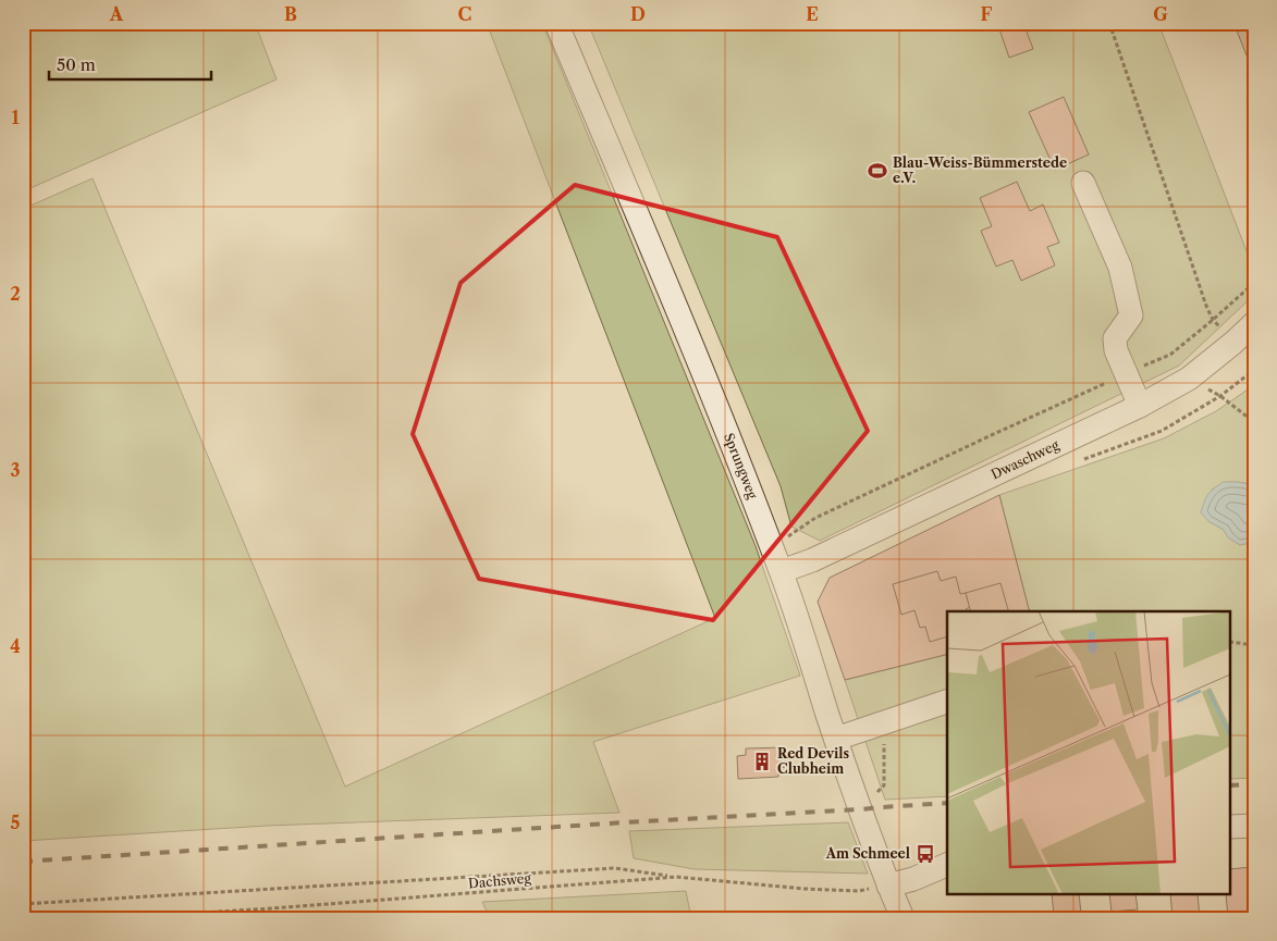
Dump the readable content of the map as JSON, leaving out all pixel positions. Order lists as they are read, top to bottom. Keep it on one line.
{"streets":{"street":["Dwaschweg","Sprungweg"],"path":["Dachsweg"]},"crossings":[["Dwaschweg","Sprungweg"],["Sprungweg","Dachsweg"]],"places":{"sports":["Blau-Weiss-Bümmerstede e.V."],"building":["Red Devils Clubheim"],"bus stop":["Am Schmeel"]},"scale_bar":"50 m","grid":{"columns":["A","B","C","D","E","F","G"],"rows":["1","2","3","4","5"]}}
